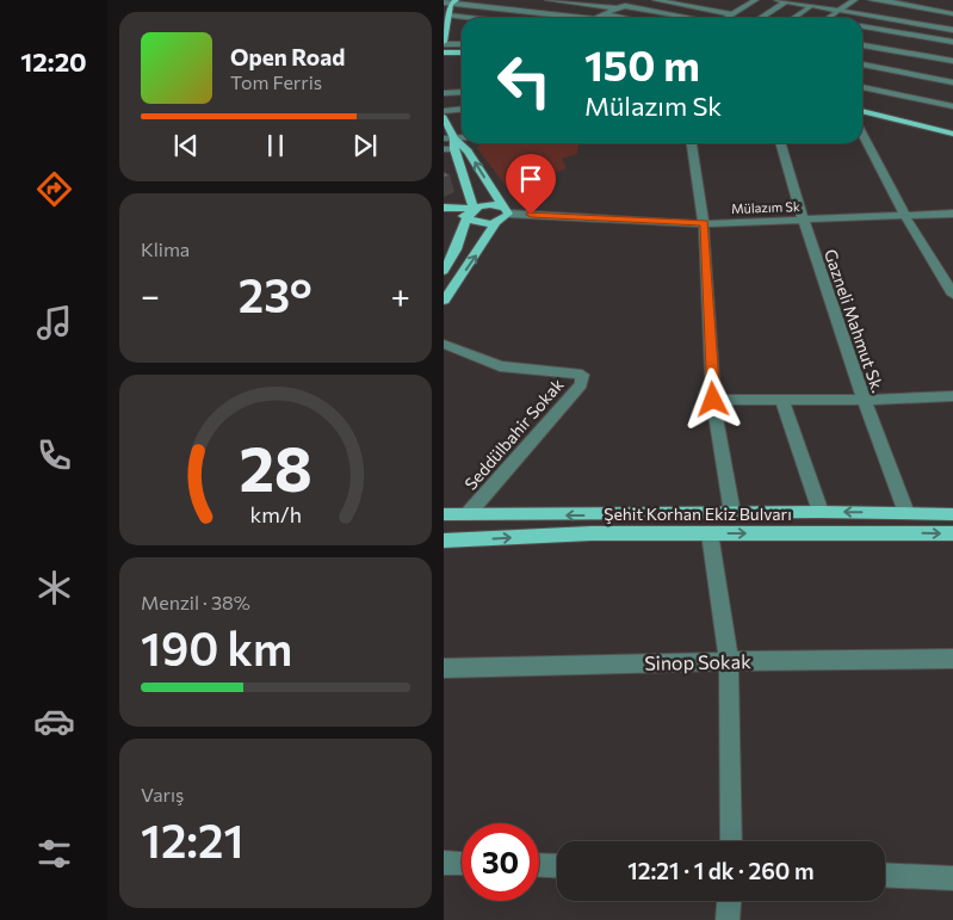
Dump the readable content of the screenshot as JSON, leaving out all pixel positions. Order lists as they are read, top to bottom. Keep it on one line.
{"streets":{"main road":["Şehit Korhan Ekiz Bulvarı"],"street":["Mülazım Sk","Gazneli Mahmut Sk.","Seddülbahir Sokak","Sinop Sokak"]},"crossings":[["Mülazım Sk","Gazneli Mahmut Sk."],["Gazneli Mahmut Sk.","Şehit Korhan Ekiz Bulvarı"],["Seddülbahir Sokak","Şehit Korhan Ekiz Bulvarı"]],"page":{"tabs":"12:20","turn":["150 m","Mülazım Sk"],"song":["Open Road","Tom Ferris"],"tile":["Klima",["Menzil · 38%","190 km"],["Varış","12:21"]],"heat":["−","23°","+"],"limit":"30","trip":"12:21 · 1 dk · 260 m","gauge":["28","km/h"]}}
